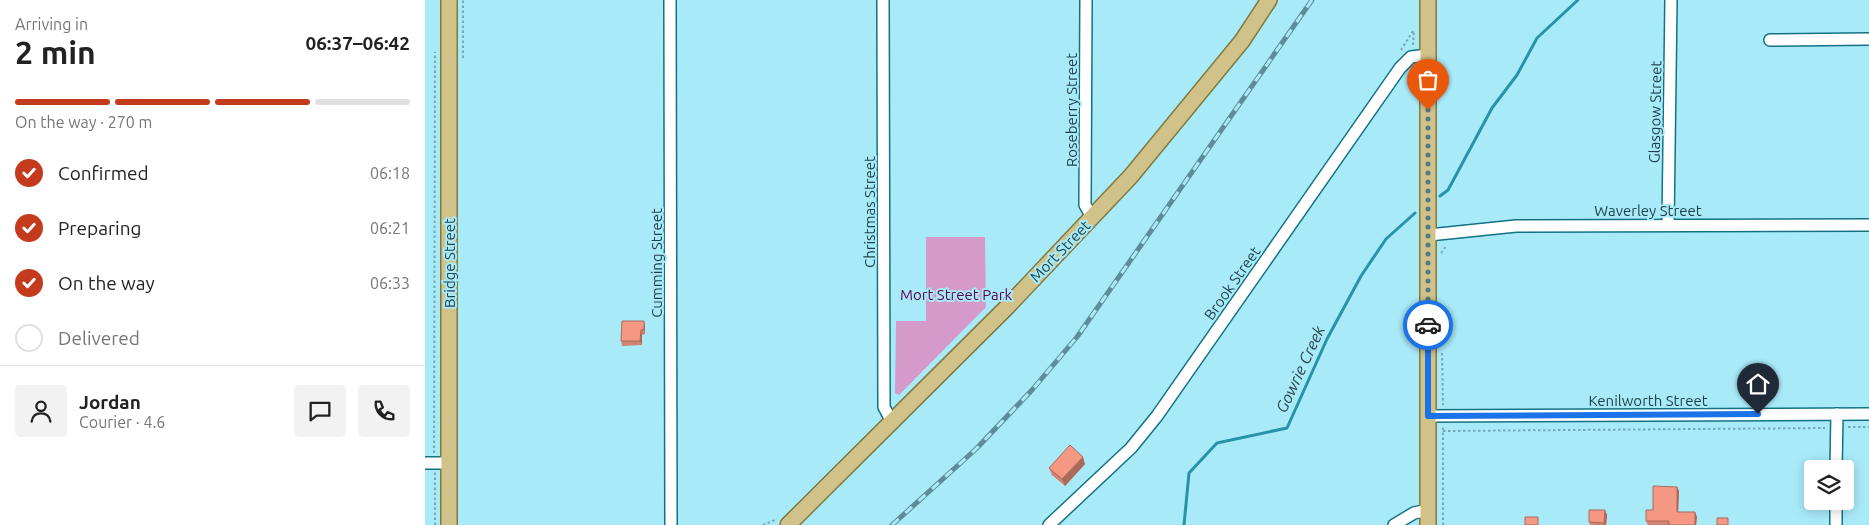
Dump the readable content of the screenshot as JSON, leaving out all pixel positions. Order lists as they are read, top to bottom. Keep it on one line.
{"streets":{"main road":["Mort Street","Bridge Street"],"street":["Roseberry Street","Glasgow Street","Waverley Street","Christmas Street","Cumming Street","Brook Street","Kenilworth Street"]},"crossings":[["Roseberry Street","Mort Street"],["Glasgow Street","Waverley Street"],["Christmas Street","Mort Street"]],"water":["Gowrie Creek"],"parks":["Mort Street Park"],"page":{"heading":["2 min","Arriving in","06:37–06:42"],"panel":["Jordan","Courier · 4.6"],"bar":"On the way · 270 m","list":[["Confirmed","06:18"],["Preparing","06:21"],["On the way","06:33"],"Delivered"]}}
